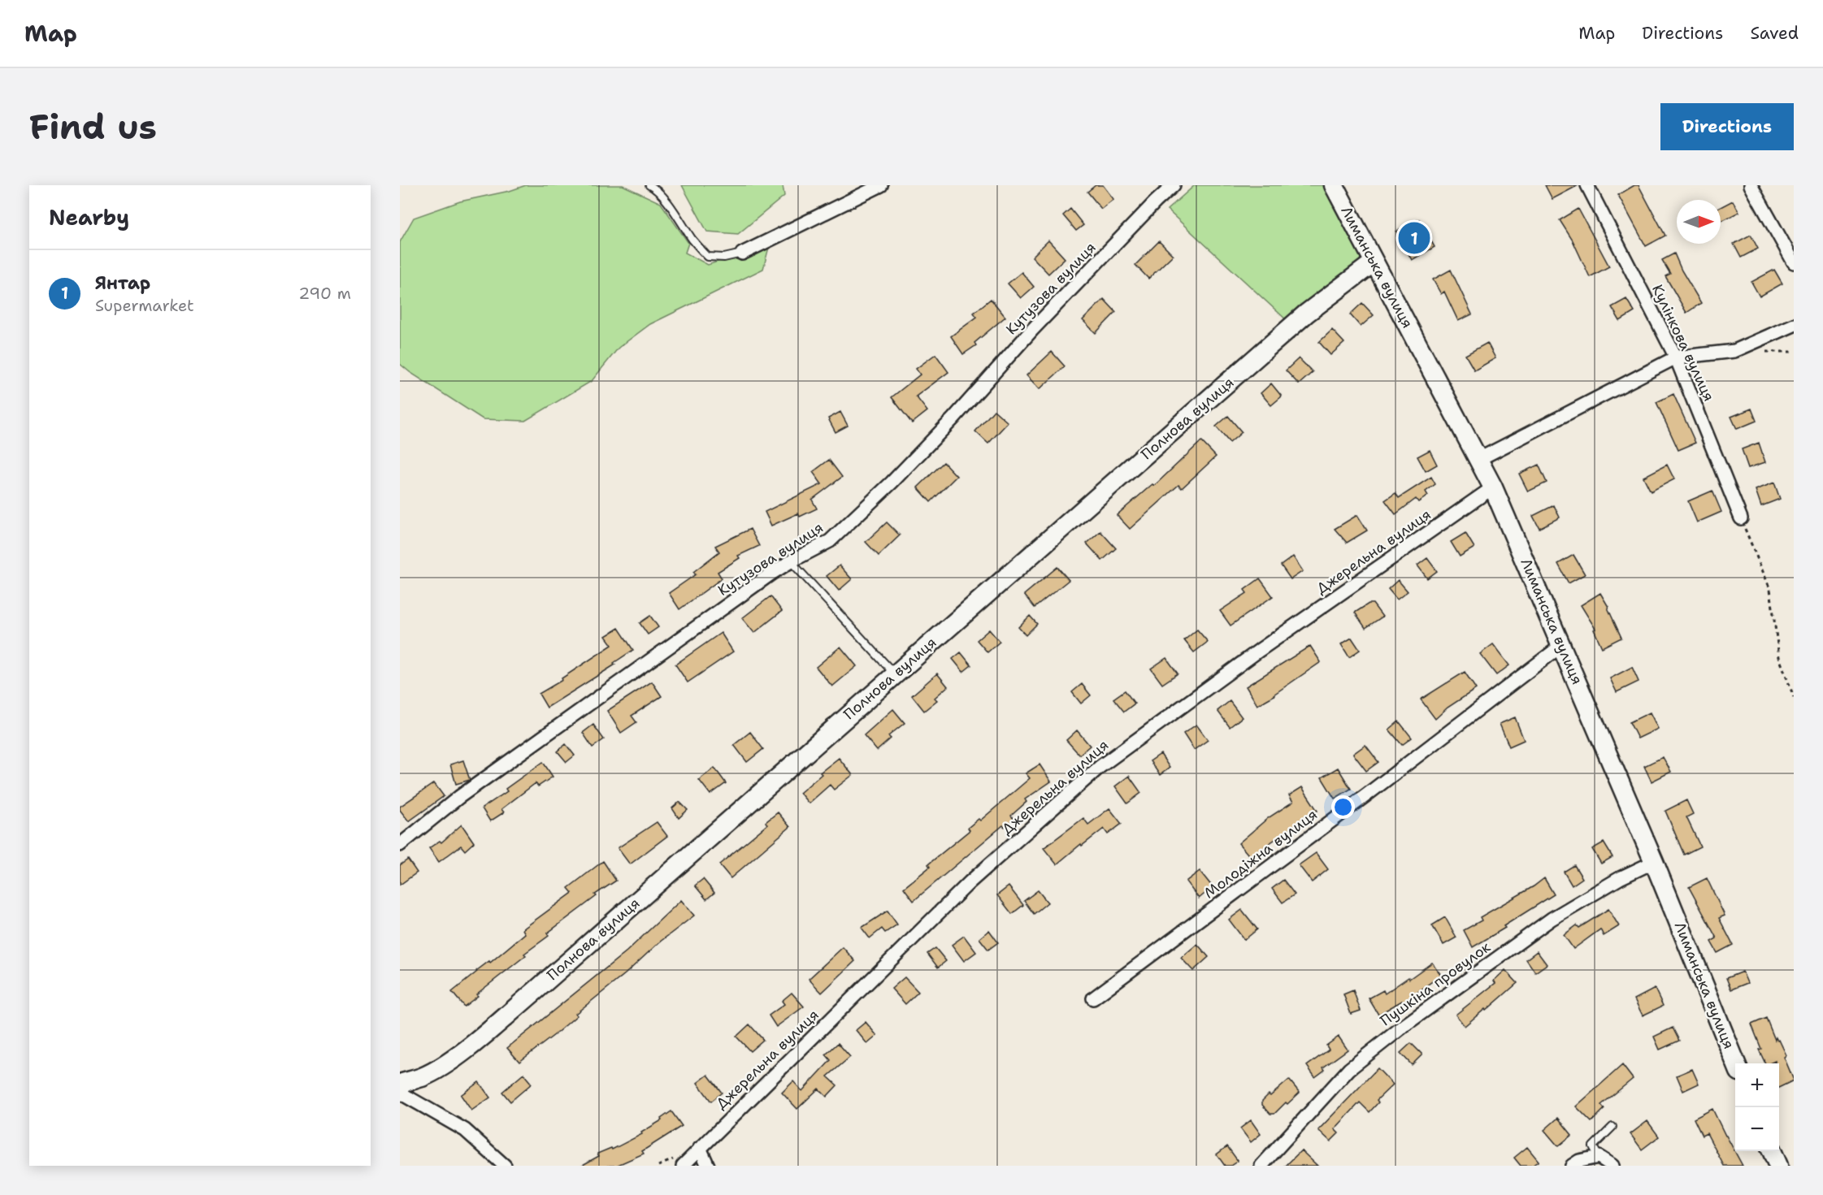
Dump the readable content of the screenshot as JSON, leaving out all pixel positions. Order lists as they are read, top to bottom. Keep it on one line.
{"streets":{"street":["Лиманська вулиця","Кутузова вулиця","Кулінкова вулиця","Полнова вулиця","Джерельна вулиця","Молодіжна вулиця","Пушкіна провулок"]},"crossings":[["Лиманська вулиця","Полнова вулиця"],["Лиманська вулиця","Джерельна вулиця"],["Лиманська вулиця","Молодіжна вулиця"],["Лиманська вулиця","Пушкіна провулок"]],"north":"right","page":{"header":"Map","nav":["Map","Directions","Saved"],"buttons":"Directions","title":"Find us","heading":"Nearby","pins":"1","list":[{"mark":"1","name":"Янтар","note":"Supermarket","value":"290 m"}],"map_buttons":["+","−"]}}
